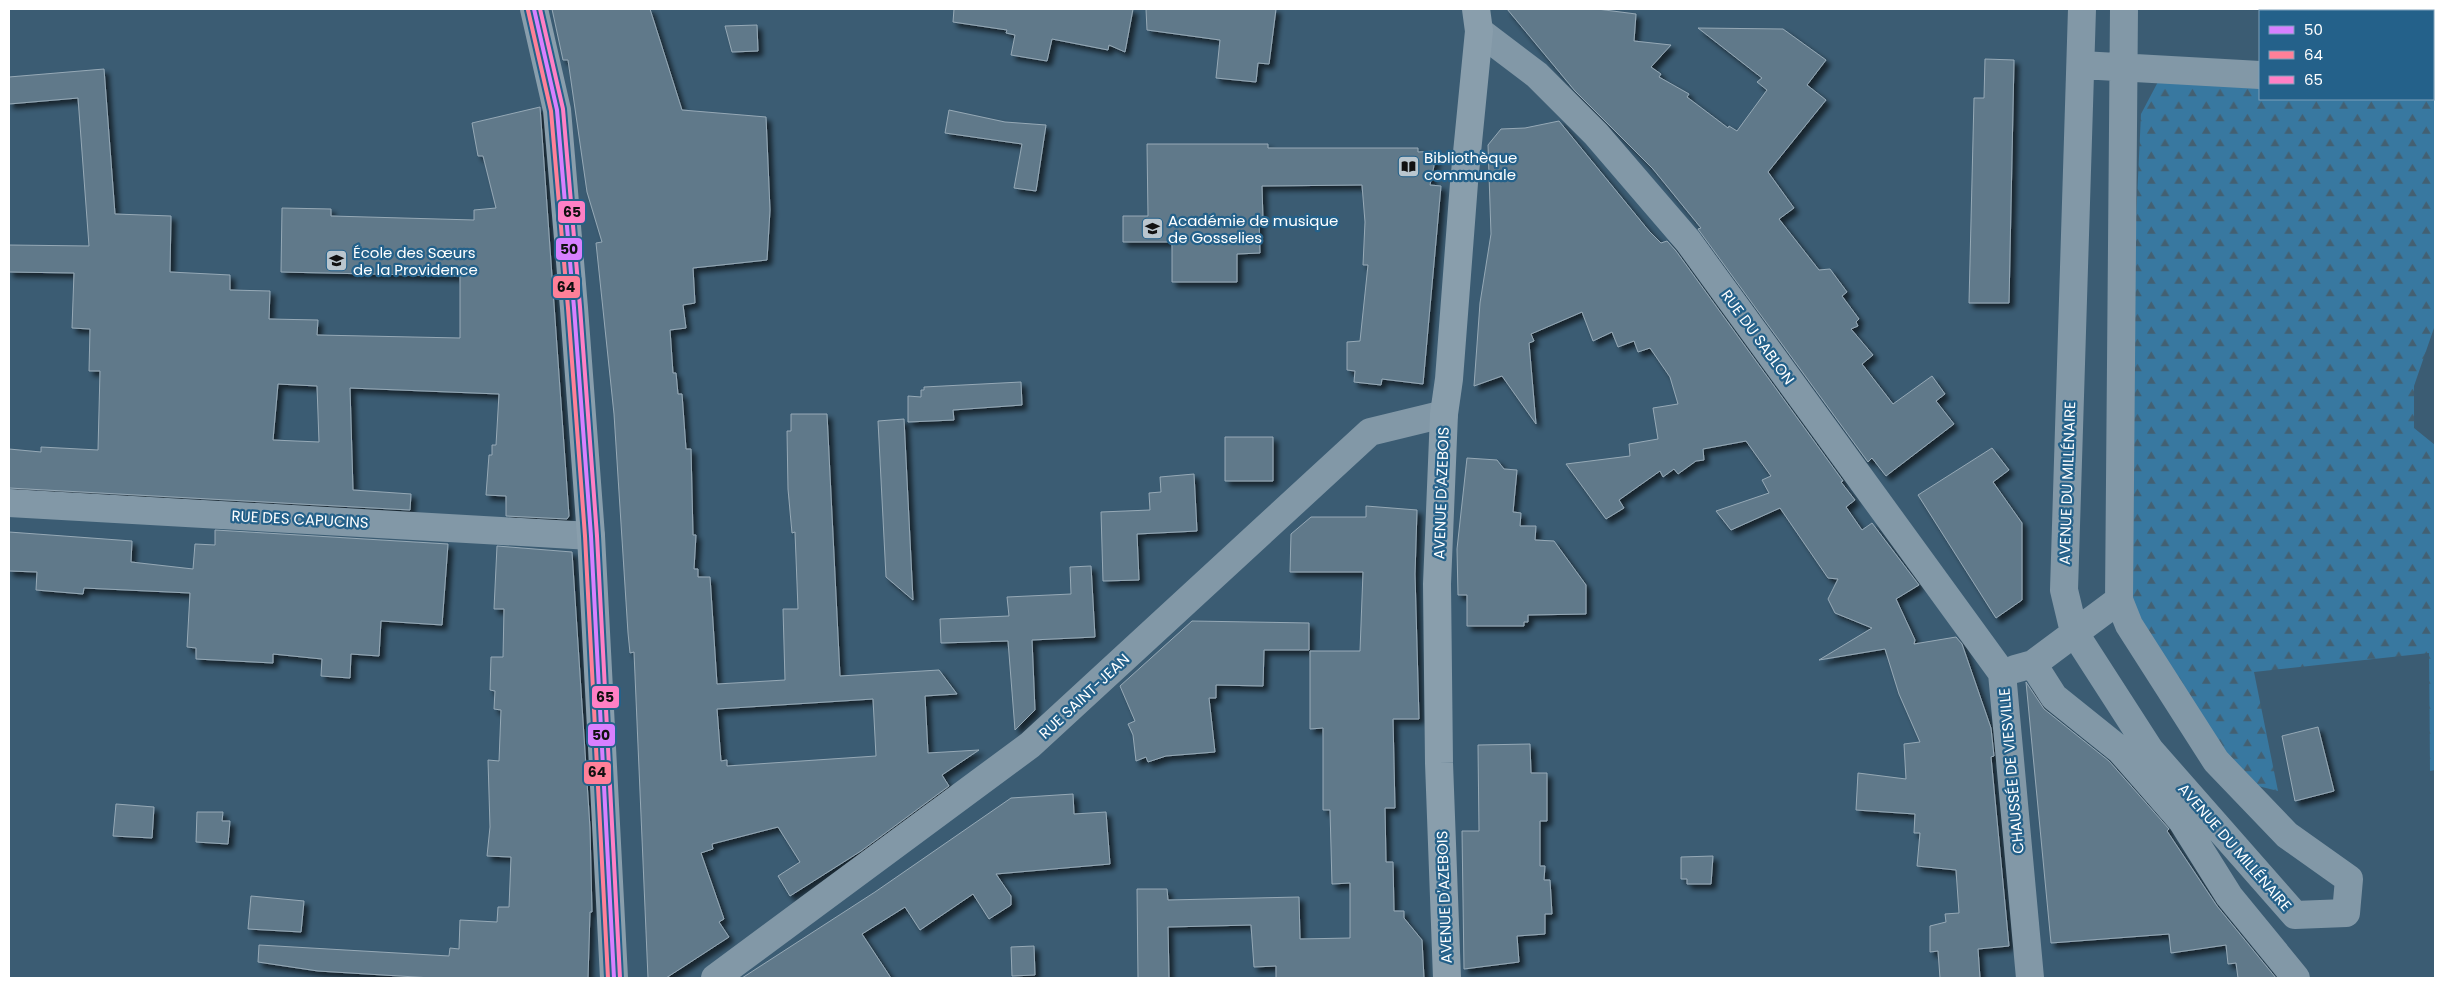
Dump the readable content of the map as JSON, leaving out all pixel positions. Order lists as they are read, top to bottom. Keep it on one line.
{"streets":{"main road":["AVENUE D'AZEBOIS"],"street":["RUE DU SABLON","AVENUE DU MILLÉNAIRE","RUE DES CAPUCINS","RUE SAINT-JEAN","CHAUSSÉE DE VIESVILLE"]},"crossings":[["RUE DU SABLON","AVENUE D'AZEBOIS"],["RUE DU SABLON","CHAUSSÉE DE VIESVILLE"],["AVENUE DU MILLÉNAIRE","CHAUSSÉE DE VIESVILLE"],["AVENUE D'AZEBOIS","RUE SAINT-JEAN"]],"places":{"library":["Bibliothèque communale"],"school or university":["Académie de musique de Gosselies","École des Sœurs de la Providence"]},"lines":["transit line 50","transit line 65","transit line 64"],"legend":["50","64","65"]}
